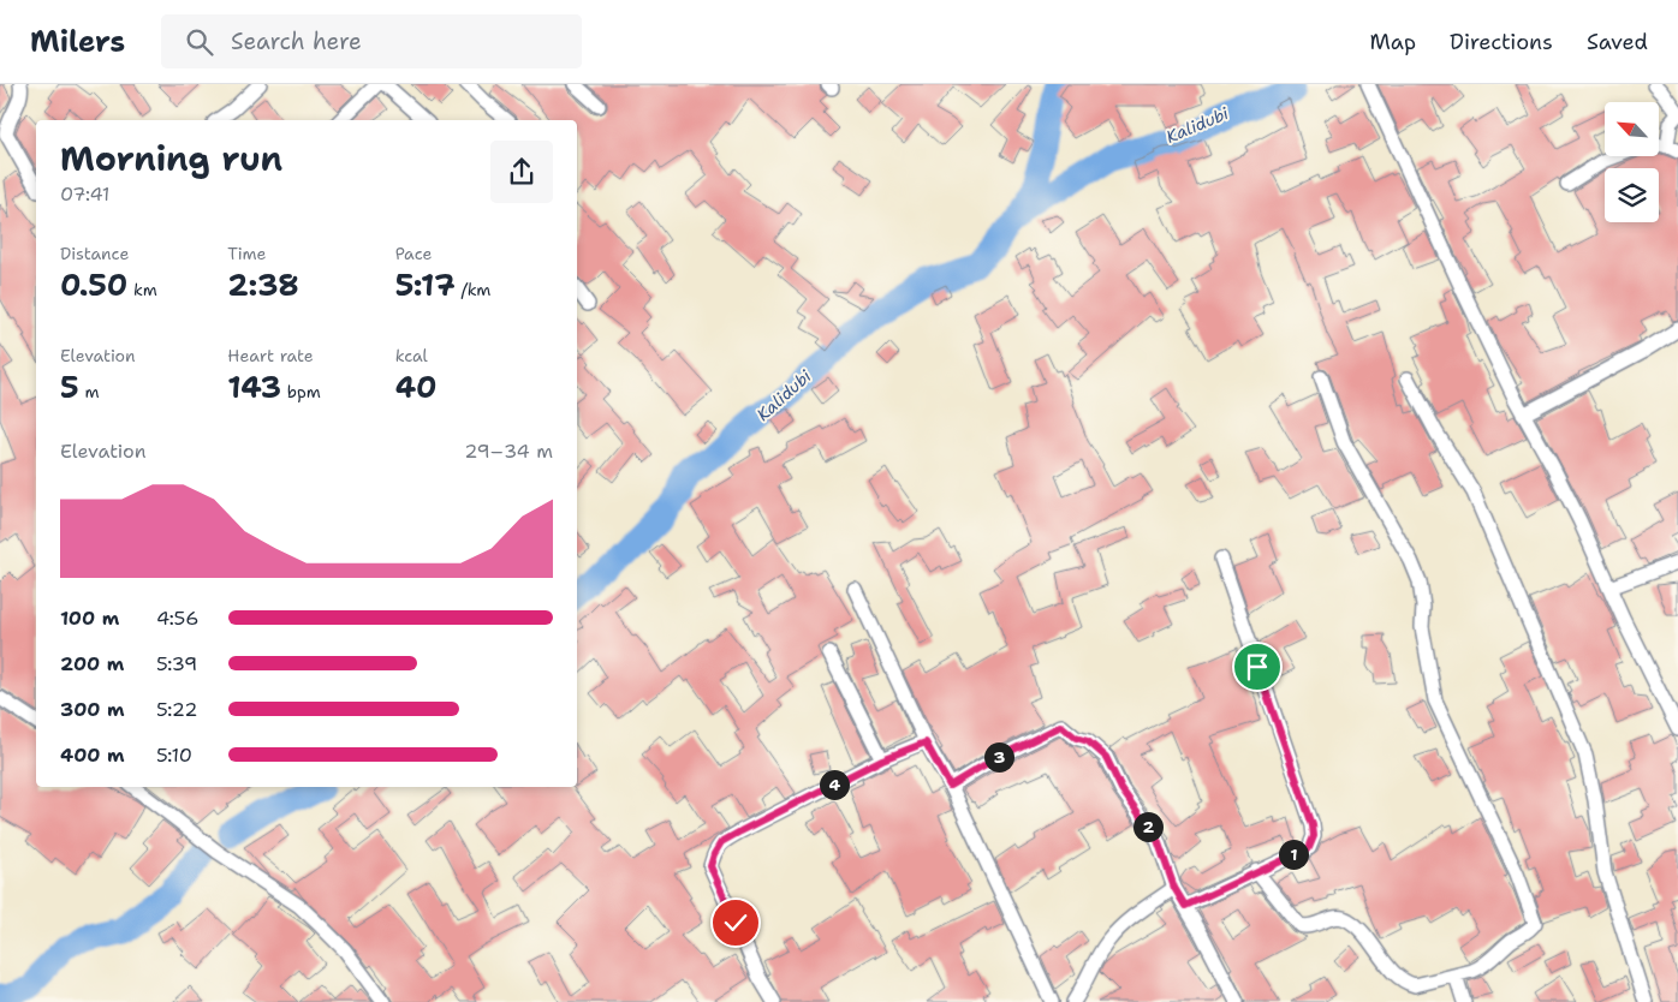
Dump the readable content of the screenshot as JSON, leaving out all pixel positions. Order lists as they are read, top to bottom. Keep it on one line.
{"water":["Kalidubi"],"north":"top left","page":{"header":"Milers","search":"Search here","nav":["Map","Directions","Saved"],"heading":["Morning run","07:41"],"stats":[["Distance","0.50 km"],["Time","2:38"],["Pace","5:17 /km"],["Elevation","5 m"],["Heart rate","143 bpm"],["kcal","40"]],"chart":["Elevation","29–34 m"],"list":[{"name":"100 m","note":"4:56"},{"name":"200 m","note":"5:39"},{"name":"300 m","note":"5:22"},{"name":"400 m","note":"5:10"}],"pins":["3","4","2","1"]}}
